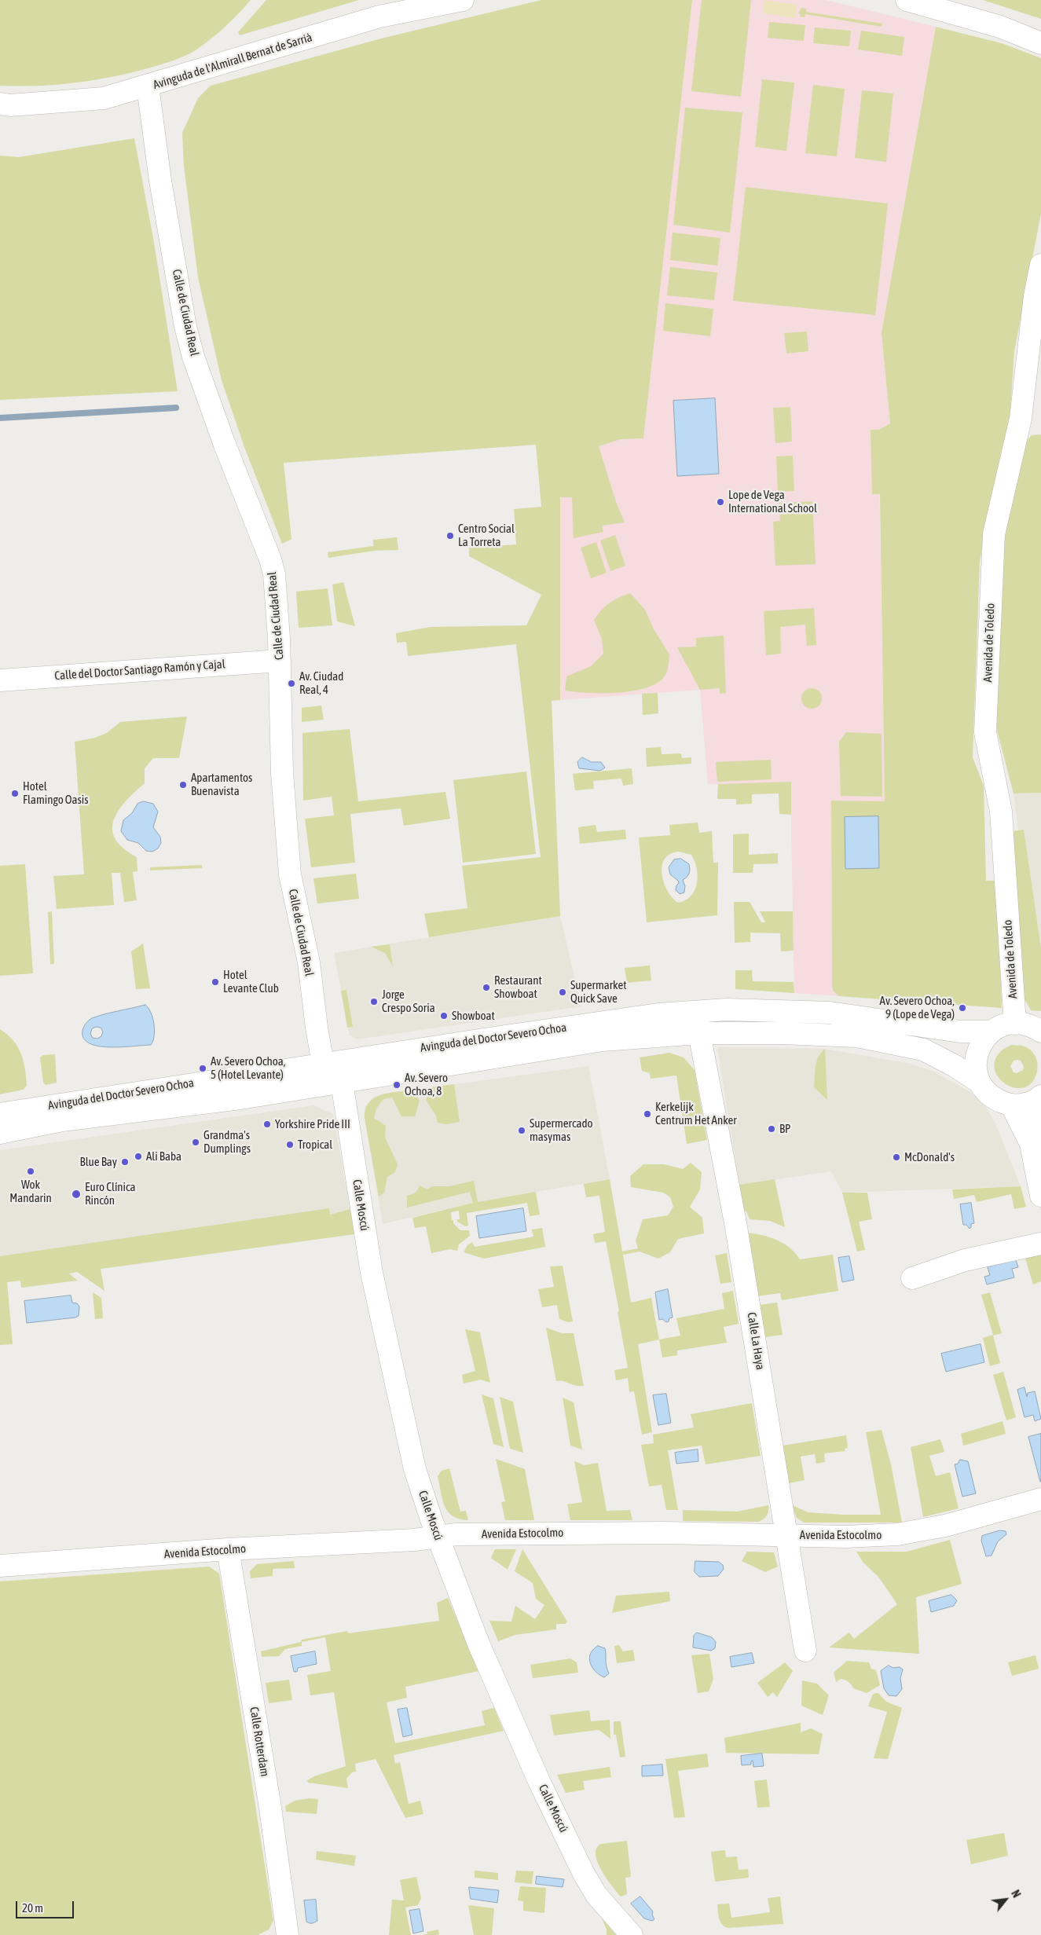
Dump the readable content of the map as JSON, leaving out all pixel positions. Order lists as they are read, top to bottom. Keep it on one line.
{"streets":{"street":["Avinguda de l'Almirall Bernat de Sarrià","Calle de Ciudad Real","Avenida de Toledo","Calle del Doctor Santiago Ramón y Cajal","Avinguda del Doctor Severo Ochoa","Calle Moscú","Calle La Haya","Avenida Estocolmo","Calle Rotterdam"]},"crossings":[["Avinguda de l'Almirall Bernat de Sarrià","Calle de Ciudad Real"],["Calle de Ciudad Real","Calle del Doctor Santiago Ramón y Cajal"],["Calle de Ciudad Real","Avinguda del Doctor Severo Ochoa"],["Avinguda del Doctor Severo Ochoa","Calle Moscú"],["Avinguda del Doctor Severo Ochoa","Calle La Haya"],["Calle Moscú","Avenida Estocolmo"],["Calle La Haya","Avenida Estocolmo"],["Avenida Estocolmo","Calle Rotterdam"]],"places":["Lope de Vega International School","Centro Social La Torreta","Av. Ciudad Real, 4","Apartamentos Buenavista","Hotel Flamingo Oasis","Hotel Levante Club","Restaurant Showboat","Supermarket Quick Save","Jorge Crespo Soria","Av. Severo Ochoa, 9 (Lope de Vega)","Showboat","Av. Severo Ochoa, 5 (Hotel Levante)","Av. Severo Ochoa, 8","Kerkelijk Centrum Het Anker","Yorkshire Pride III","BP","Supermercado masymas","Grandma's Dumplings","Tropical","Ali Baba","McDonald's","Blue Bay","Wok Mandarin","Euro Clínica Rincón"],"scale_bar":"20 m","north":"top right"}
